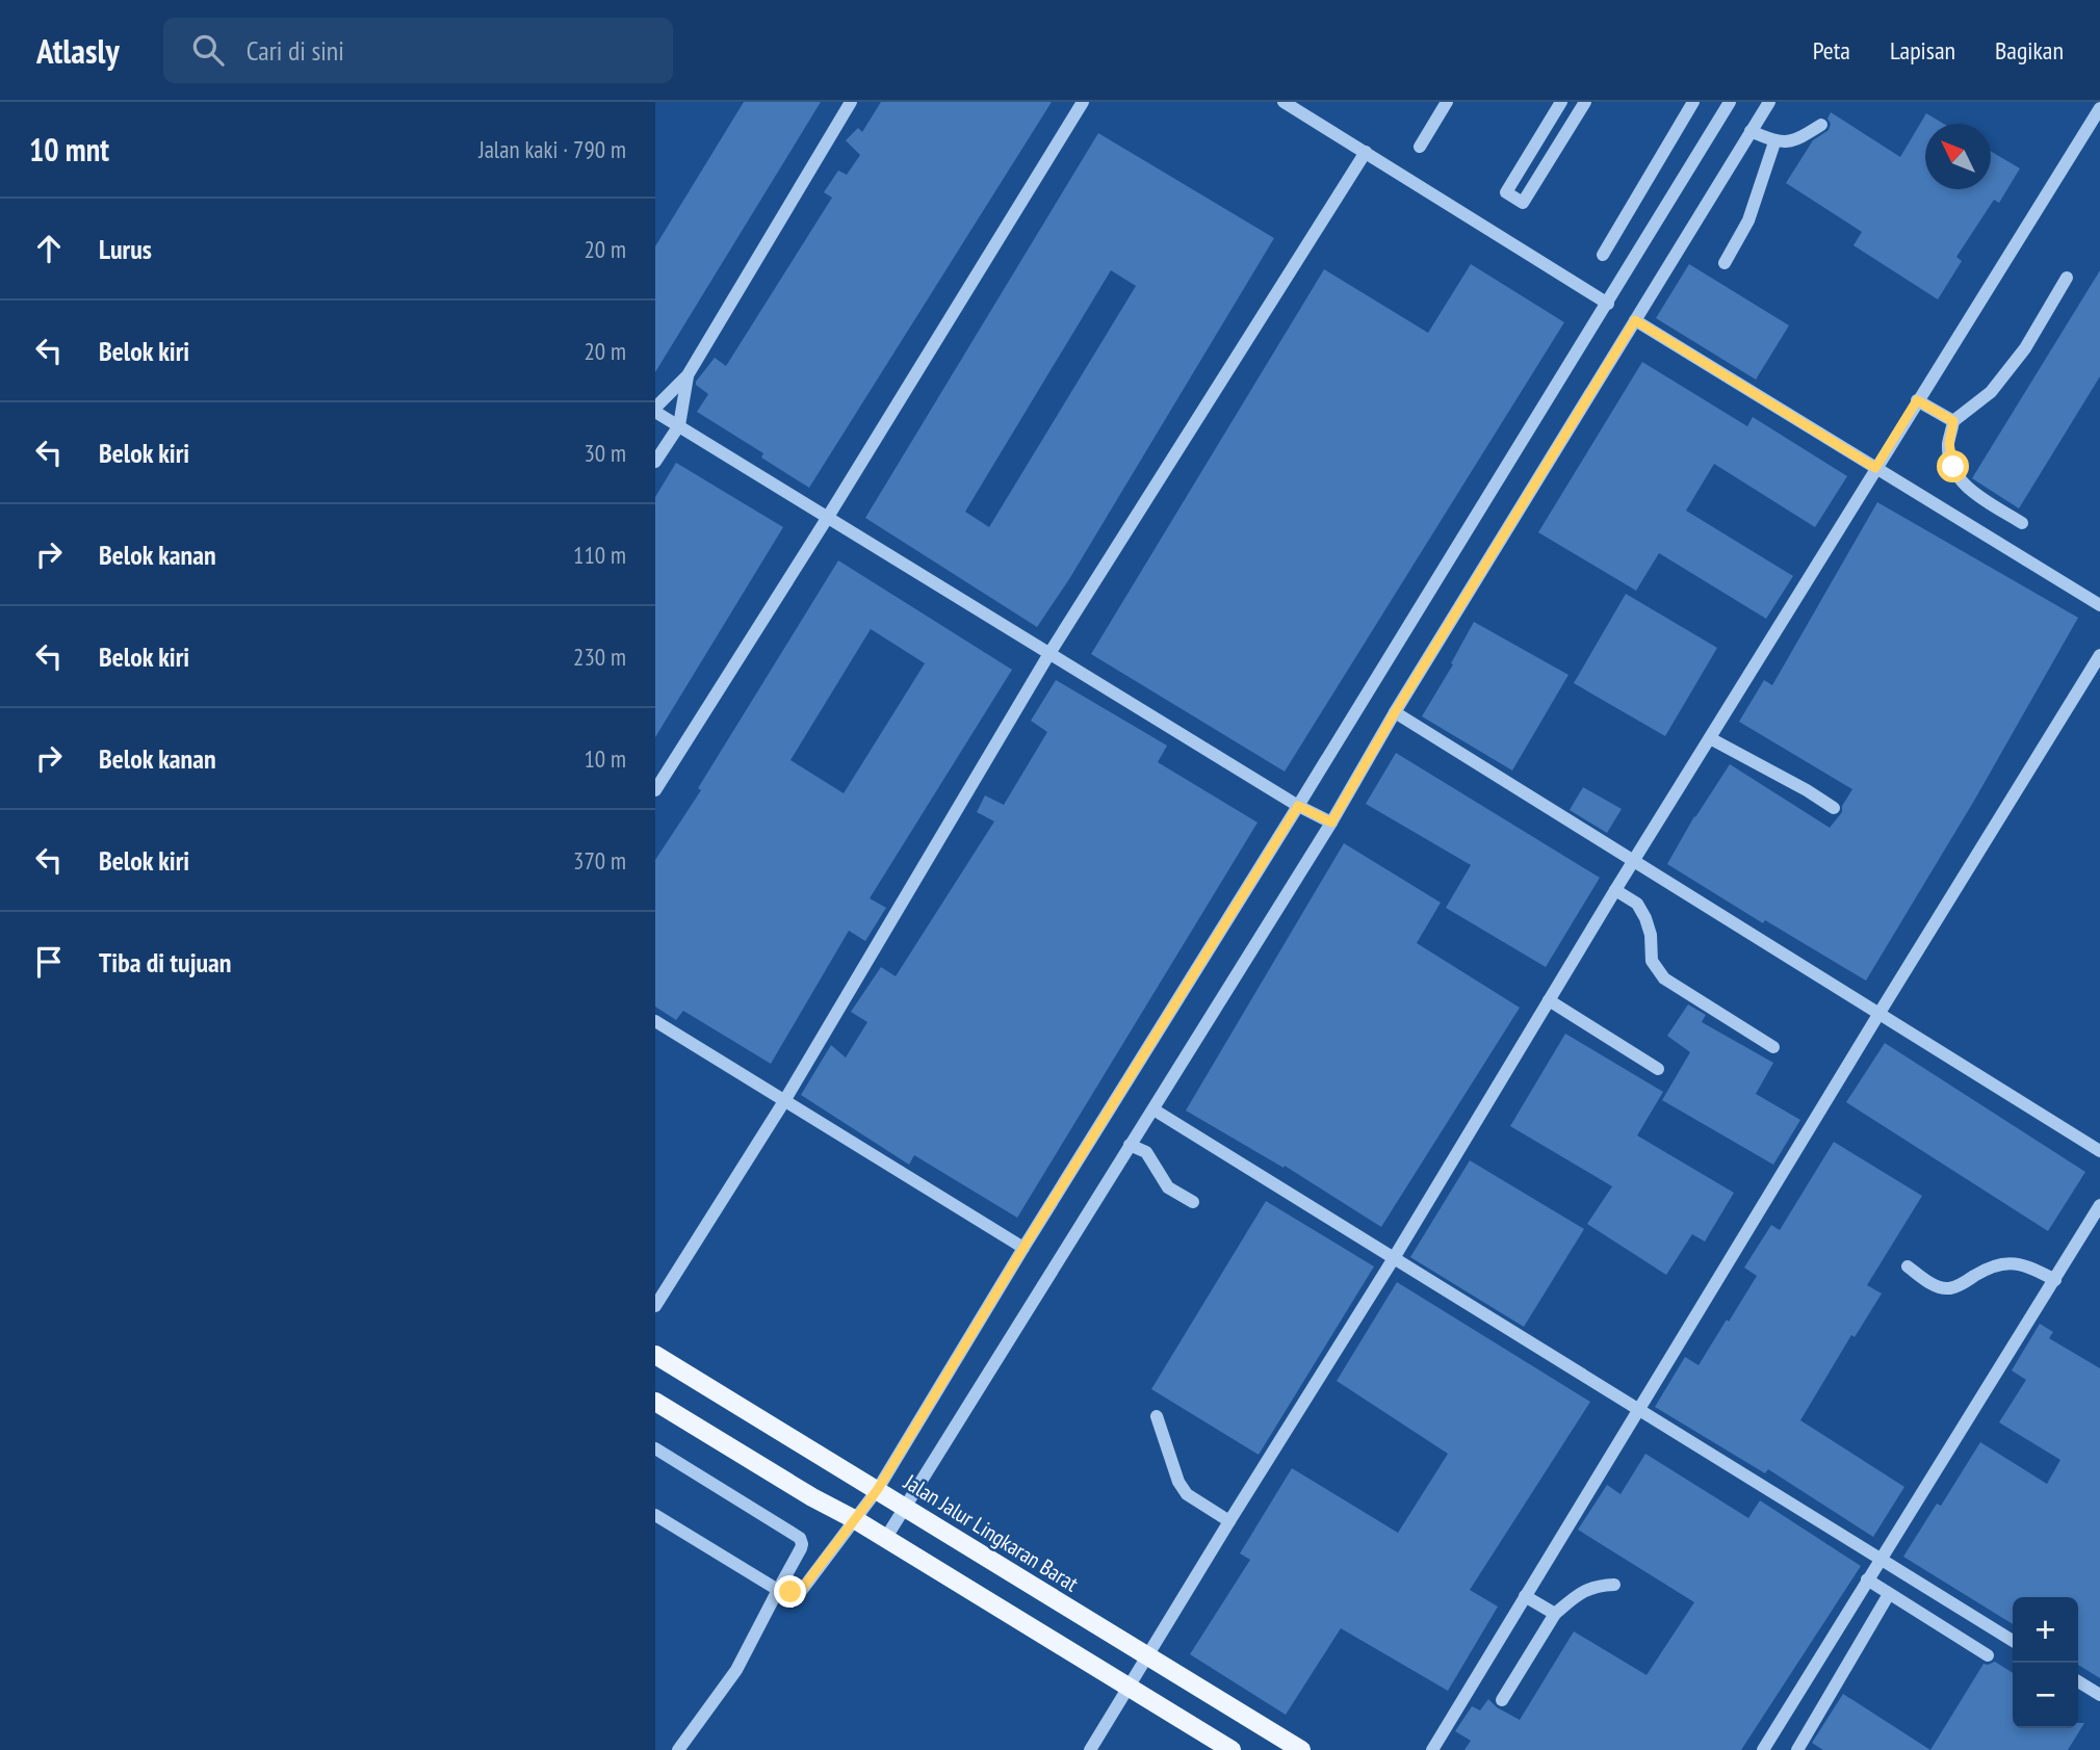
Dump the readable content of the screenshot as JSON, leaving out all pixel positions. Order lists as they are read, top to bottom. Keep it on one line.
{"streets":{"main road":["Jalan Jalur Lingkaran Barat"]},"north":"top left","page":{"header":"Atlasly","search":"Cari di sini","nav":["Peta","Lapisan","Bagikan"],"heading":["10 mnt","Jalan kaki · 790 m"],"list":[["Lurus","20 m"],["Belok kiri","20 m"],["Belok kiri","30 m"],["Belok kanan","110 m"],["Belok kiri","230 m"],["Belok kanan","10 m"],["Belok kiri","370 m"],"Tiba di tujuan"],"map_buttons":["+","−"]}}
